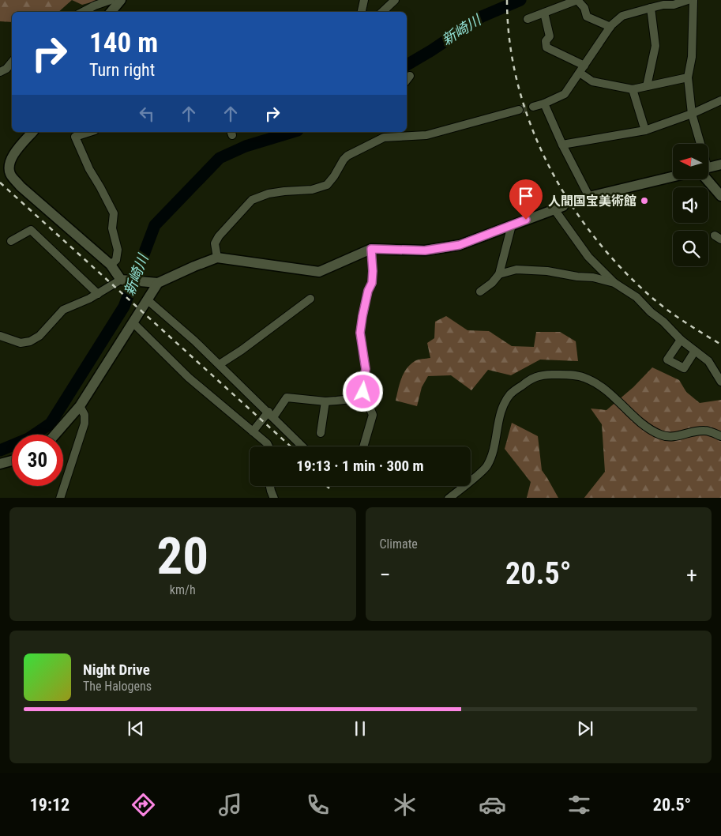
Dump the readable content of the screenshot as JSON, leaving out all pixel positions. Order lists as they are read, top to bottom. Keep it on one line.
{"water":["新崎川"],"places":["人間国宝美術館"],"north":"left","page":{"turn":["140 m","Turn right"],"limit":"30","trip":"19:13 · 1 min · 300 m","tile":[["20","km/h"],"Climate"],"heat":["−","20.5°","+"],"song":["Night Drive","The Halogens"],"tabs":["19:12","20.5°"]}}
